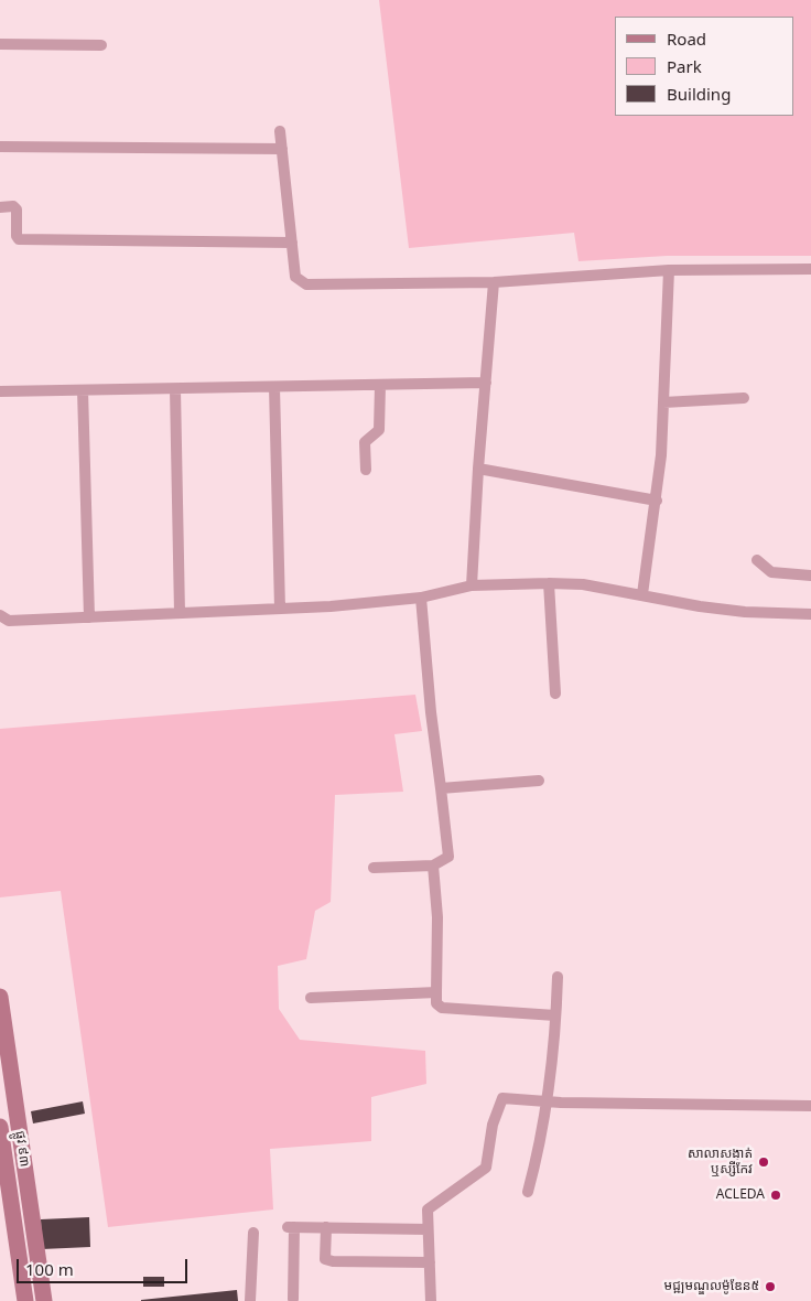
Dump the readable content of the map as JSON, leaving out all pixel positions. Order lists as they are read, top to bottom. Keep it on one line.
{"streets":{"street":["ផ្លូវ ៩៣"]},"places":["សាលាសង្កាត់ ឬស្សីកែវ","ACLEDA","មជ្ឍមណ្ឌលម៉ូឌែន៥"],"legend":["Road","Park","Building"],"scale_bar":"100 m"}
